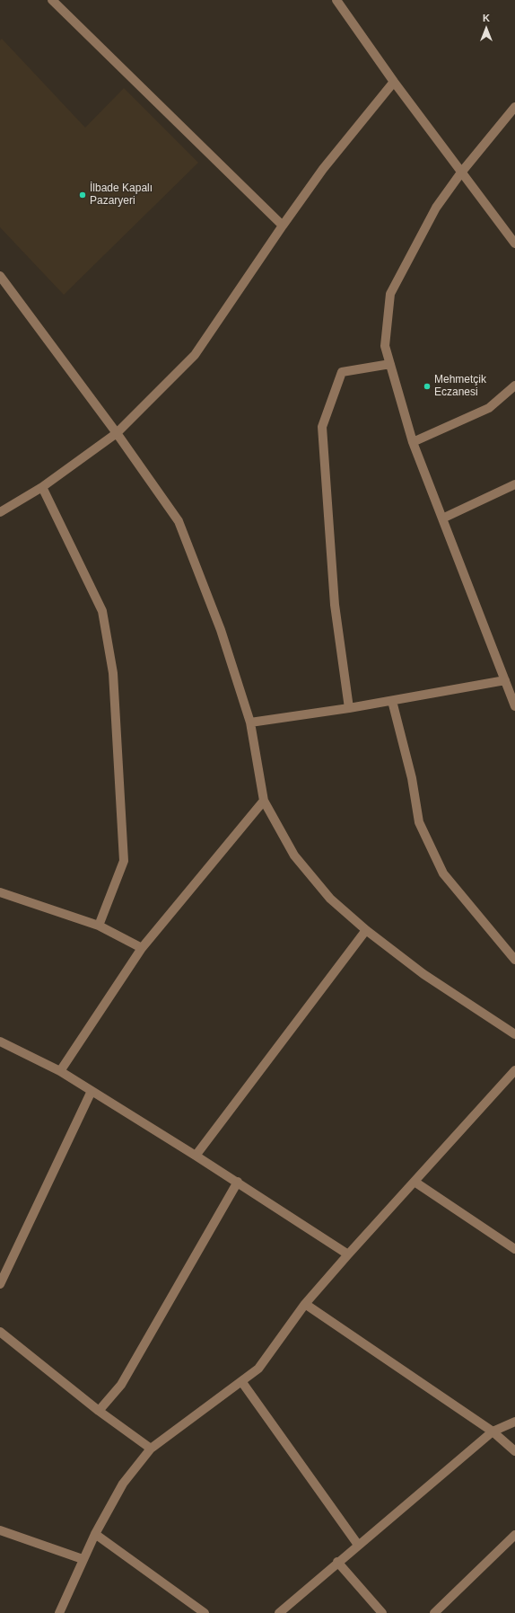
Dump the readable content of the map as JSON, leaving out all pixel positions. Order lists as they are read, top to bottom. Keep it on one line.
{"places":["İlbade Kapalı Pazaryeri","Mehmetçik Eczanesi"],"north":"top"}
